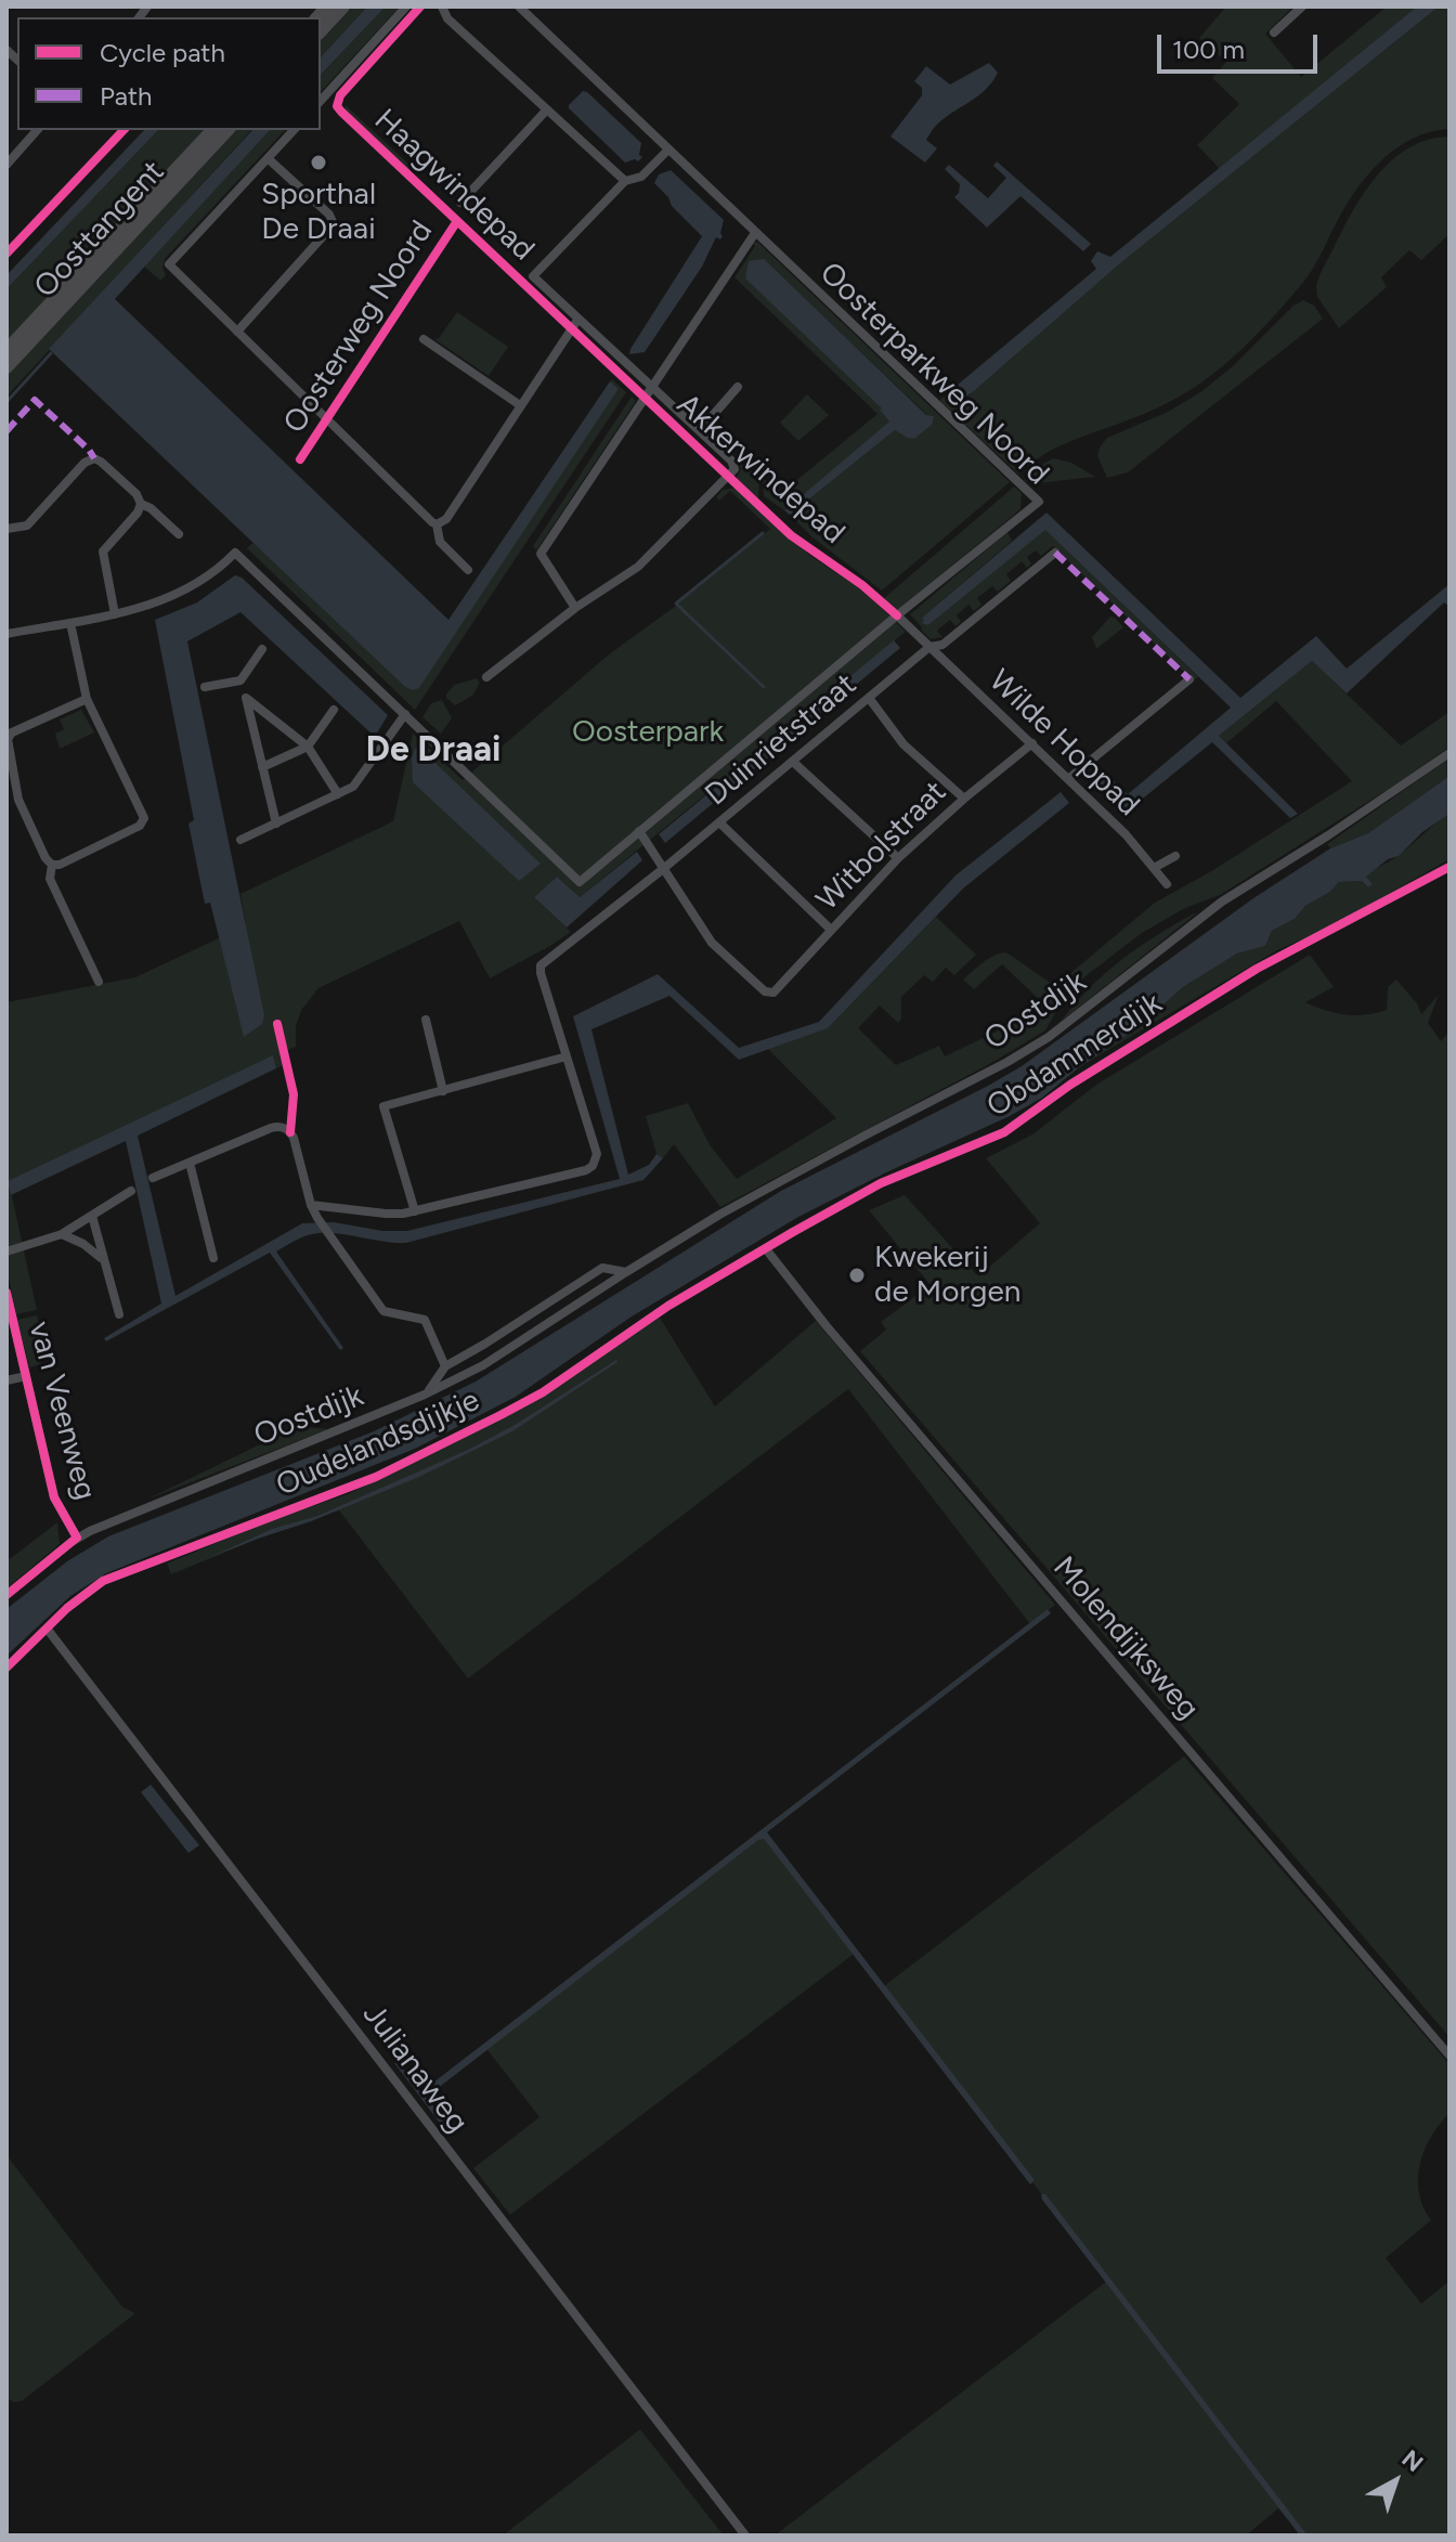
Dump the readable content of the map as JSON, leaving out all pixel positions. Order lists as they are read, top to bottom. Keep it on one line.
{"streets":{"main road":["Oosttangent"],"street":["Oosterweg Noord","Oosterparkweg Noord","Akkerwindepad","Duinrietstraat","Wilde Hoppad","Witbolstraat","Oostdijk","Obdammerdijk","van Veenweg","Oudelandsdijkje","Molendijksweg","Julianaweg"],"cycle path":["Haagwindepad"]},"crossings":[["Oosterparkweg Noord","Wilde Hoppad"],["Duinrietstraat","Wilde Hoppad"],["Duinrietstraat","Witbolstraat"],["Wilde Hoppad","Witbolstraat"],["Oostdijk","van Veenweg"],["Obdammerdijk","Oudelandsdijkje"],["Obdammerdijk","Molendijksweg"],["Oudelandsdijkje","Molendijksweg"],["Oudelandsdijkje","Julianaweg"]],"districts":["De Draai"],"parks":["Oosterpark"],"places":["Sporthal De Draai","Kwekerij de Morgen"],"legend":["Cycle path","Path"],"scale_bar":"100 m","north":"top right"}
